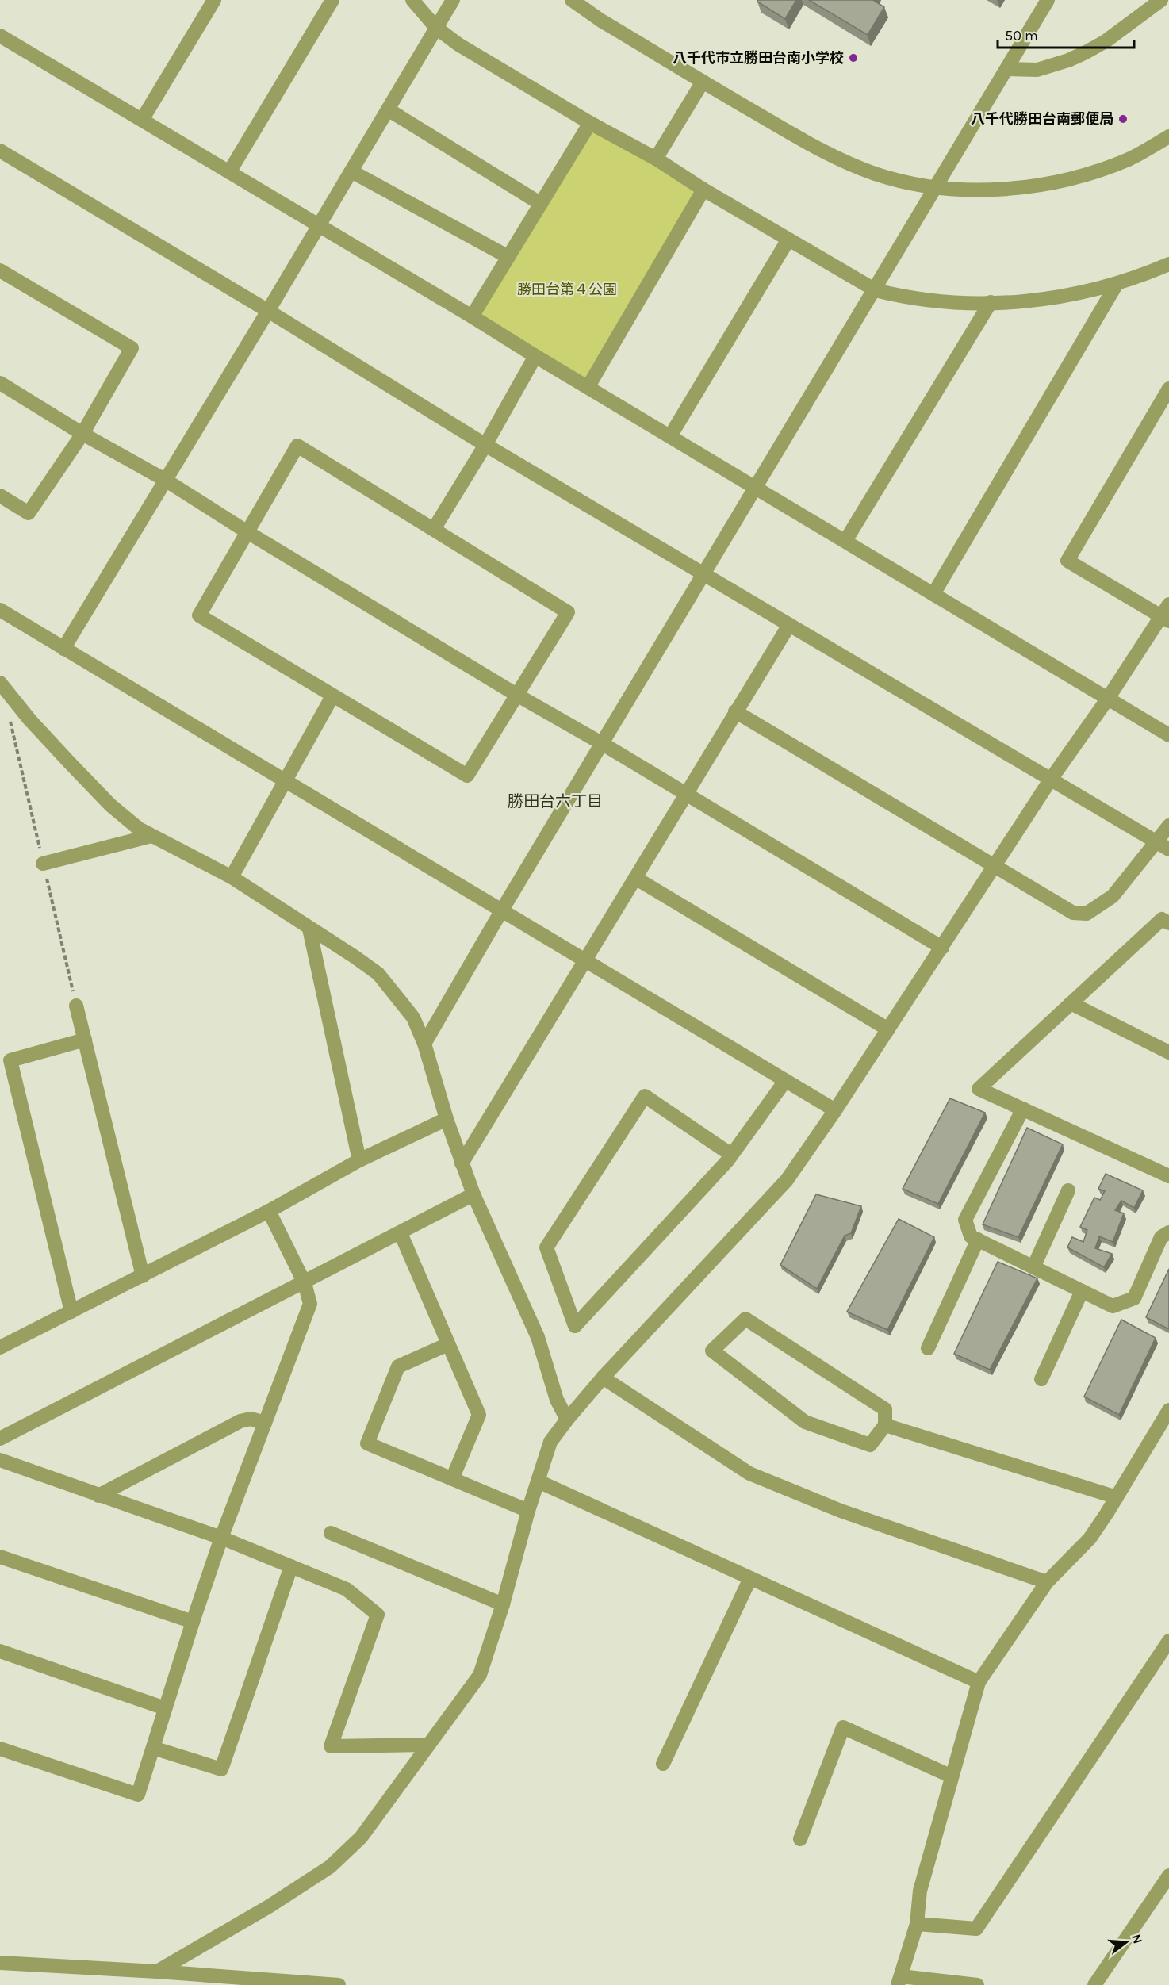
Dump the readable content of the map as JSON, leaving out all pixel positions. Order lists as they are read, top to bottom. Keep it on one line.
{"districts":["勝田台六丁目"],"parks":["勝田台第４公園"],"places":["八千代市立勝田台南小学校","八千代勝田台南郵便局"],"scale_bar":"50 m","north":"right"}
